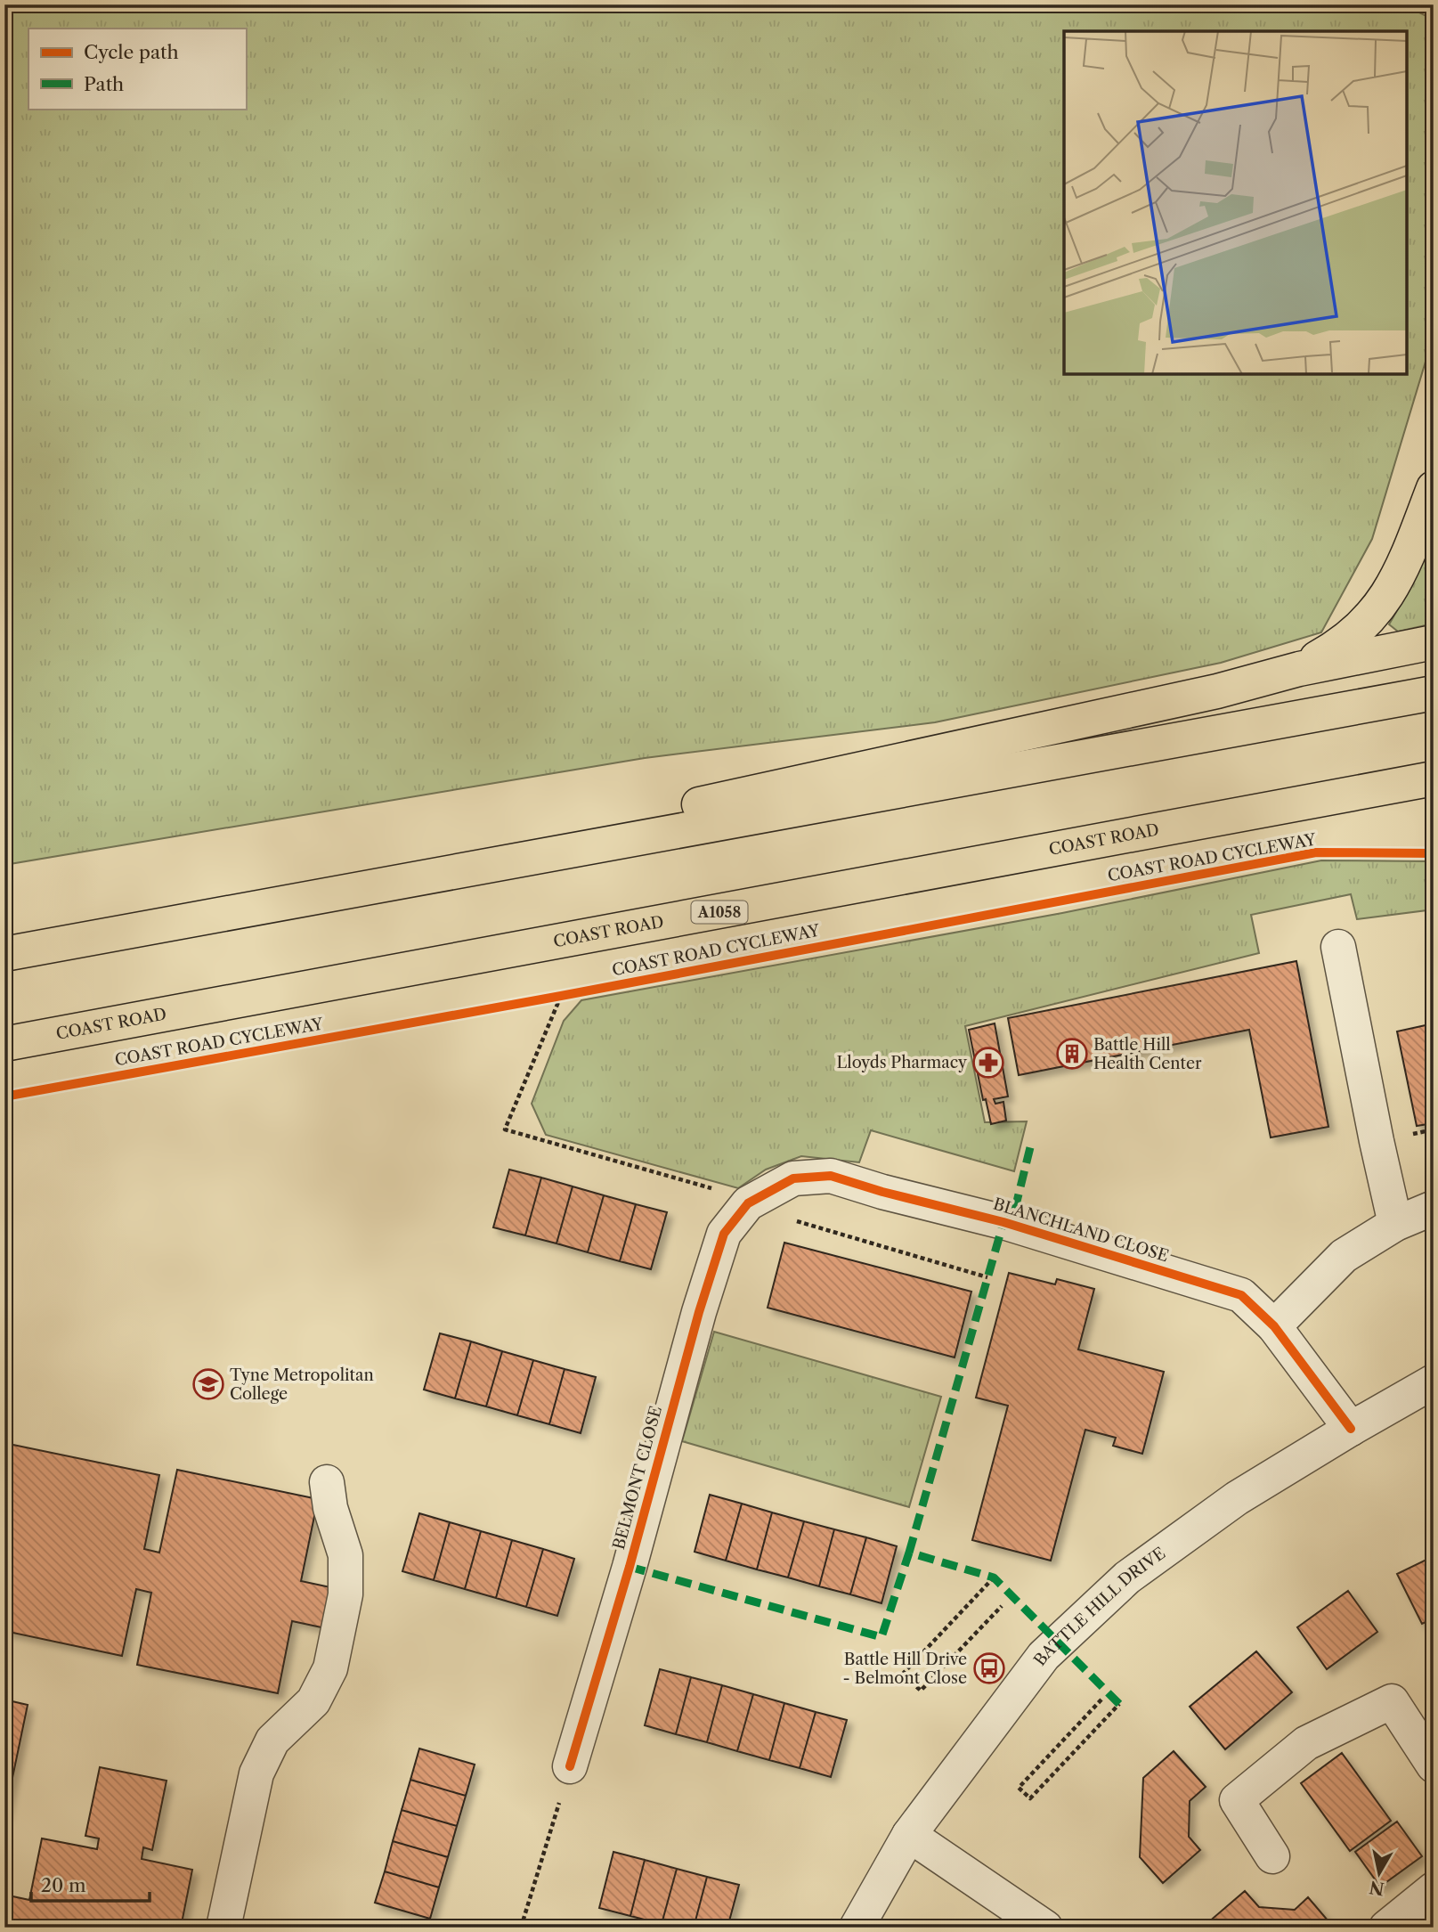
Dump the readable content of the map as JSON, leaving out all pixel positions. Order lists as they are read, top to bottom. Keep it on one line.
{"streets":{"highway":["COAST ROAD","A1058"],"street":["BLANCHLAND CLOSE","BELMONT CLOSE","BATTLE HILL DRIVE"],"cycle path":["COAST ROAD CYCLEWAY"]},"crossings":[["BLANCHLAND CLOSE","BELMONT CLOSE"],["BLANCHLAND CLOSE","BATTLE HILL DRIVE"]],"places":{"building":["Battle Hill Health Center"],"pharmacy":["Lloyds Pharmacy"],"school or university":["Tyne Metropolitan College"],"bus stop":["Battle Hill Drive - Belmont Close"]},"legend":["Cycle path","Path"],"scale_bar":"20 m","north":"bottom"}
